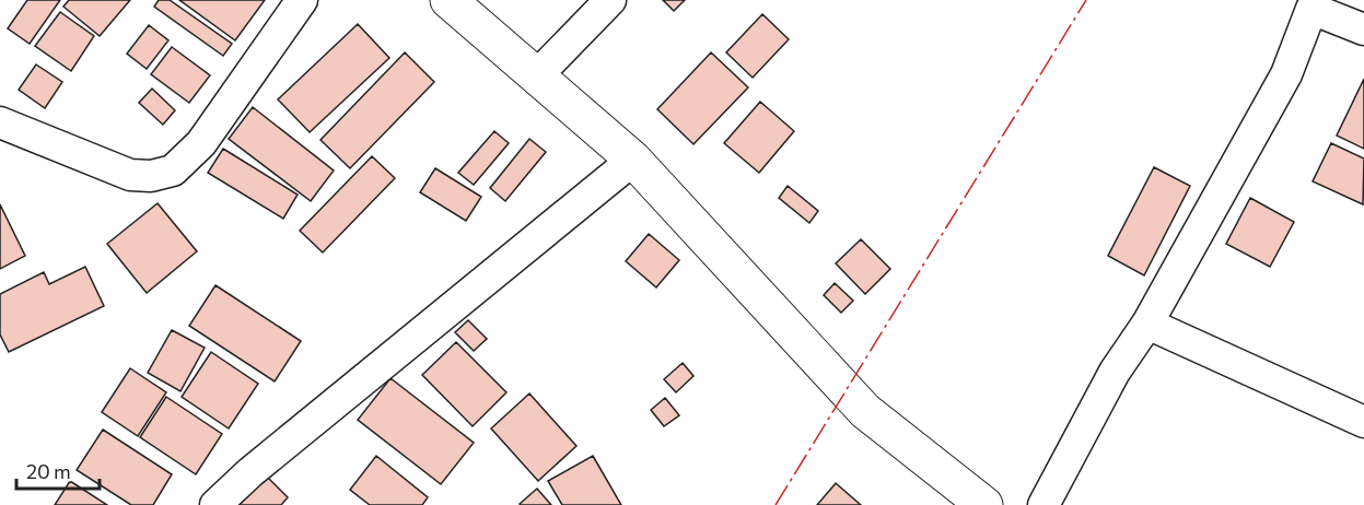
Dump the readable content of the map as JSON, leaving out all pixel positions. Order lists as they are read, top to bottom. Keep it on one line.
{"scale_bar":"20 m"}
